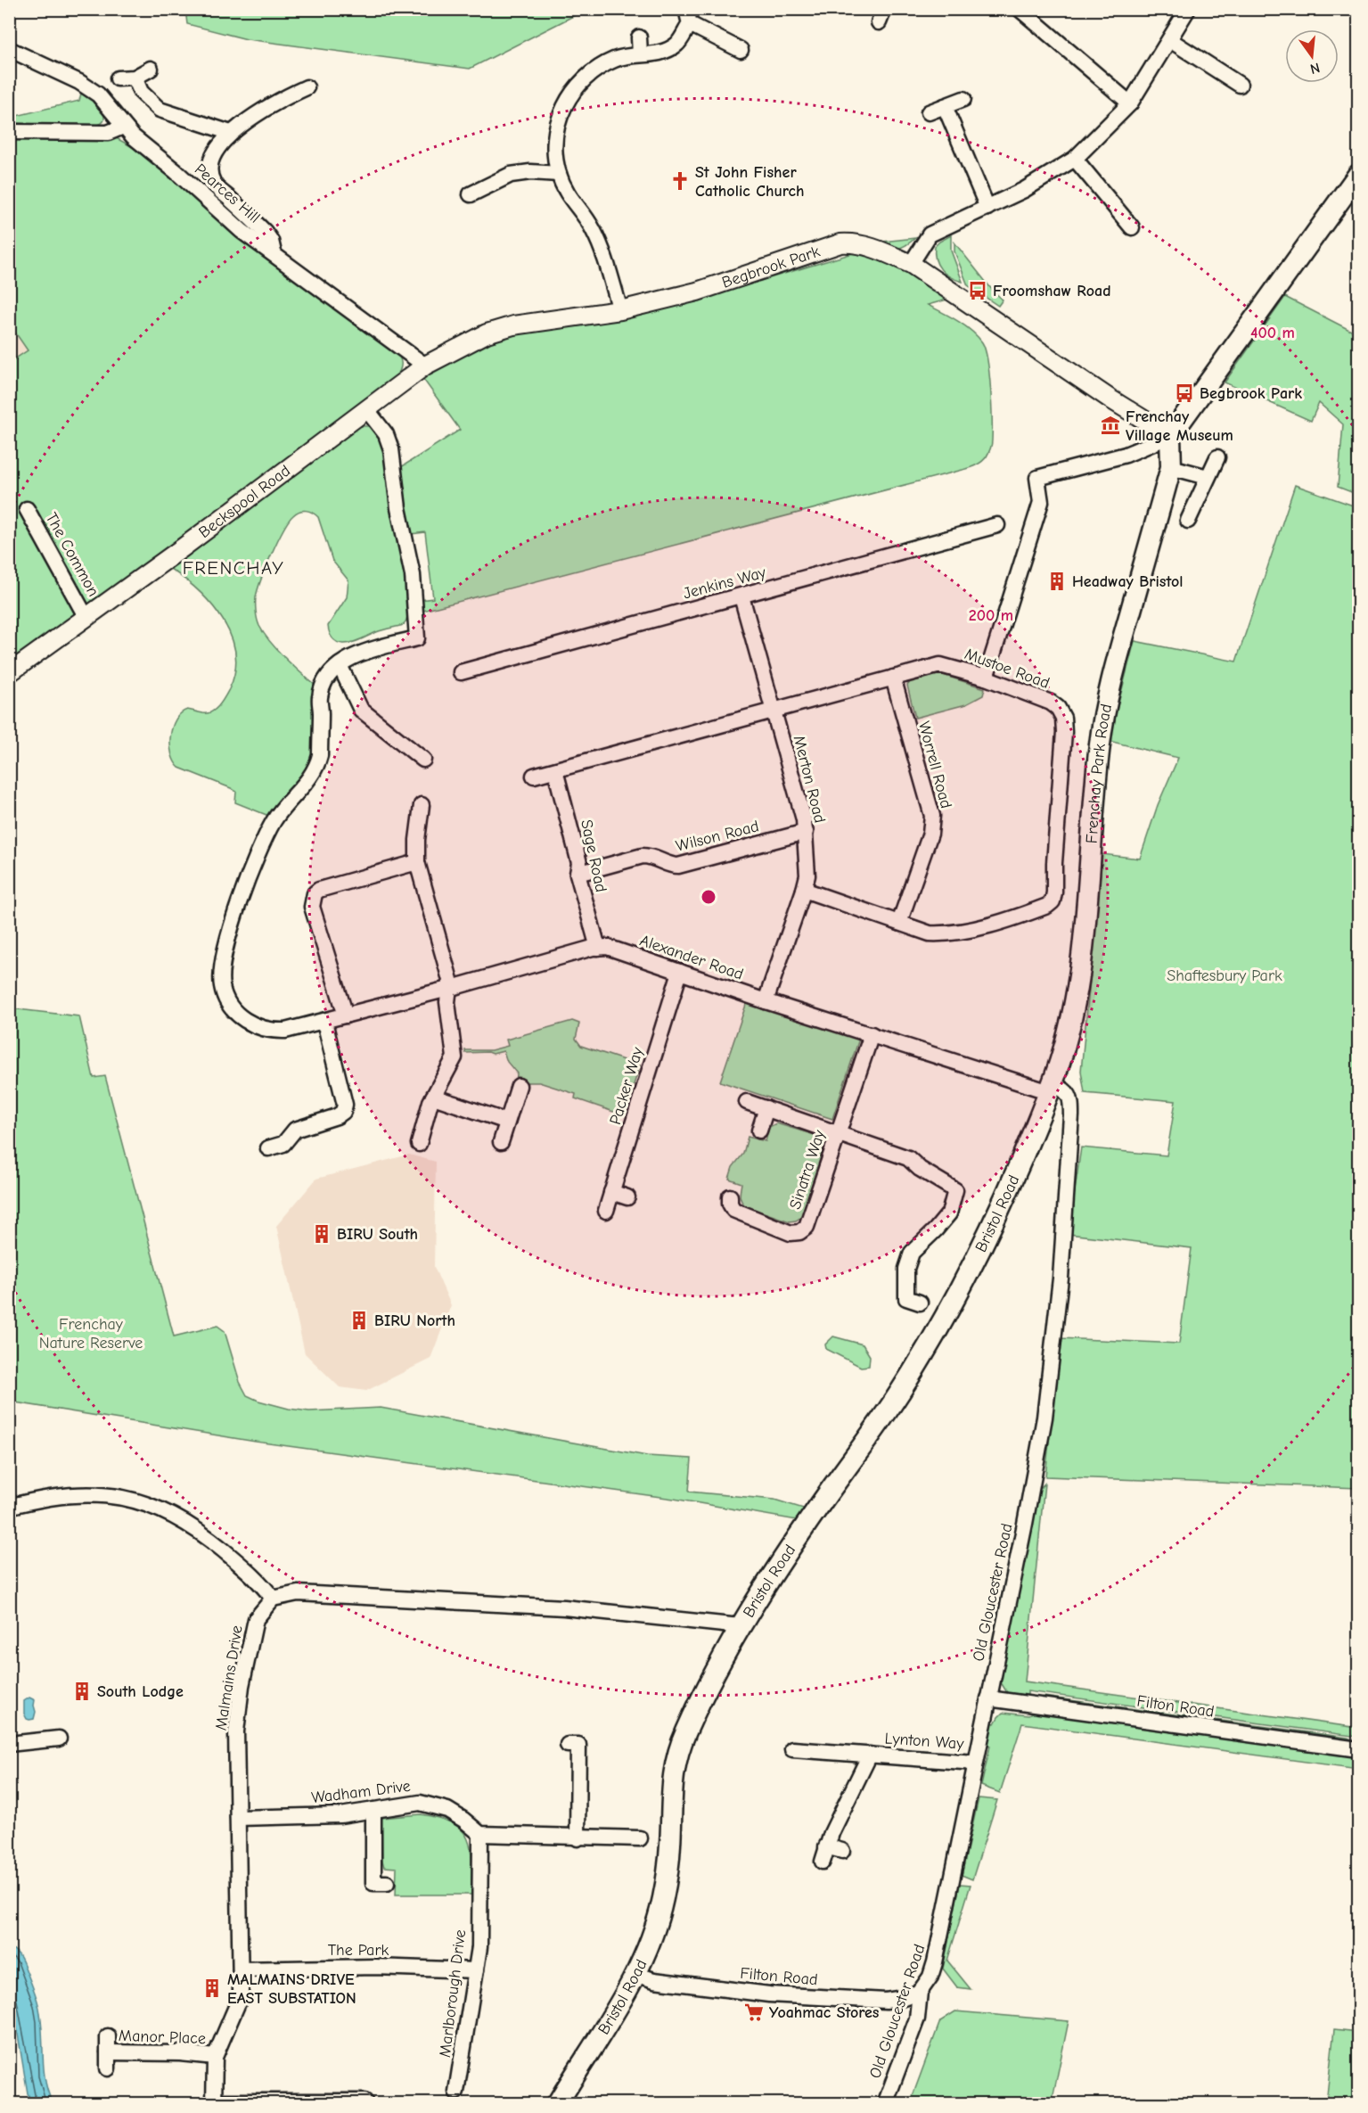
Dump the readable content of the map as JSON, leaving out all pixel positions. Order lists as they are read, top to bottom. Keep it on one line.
{"streets":{"main road":["Frenchay Park Road","Bristol Road"],"street":["Pearces Hill","Begbrook Park","Beckspool Road","The Common","Jenkins Way","Mustoe Road","Worrell Road","Merton Road","Wilson Road","Sage Road","Alexander Road","Packer Way","Sinatra Way","Old Gloucester Road","Malmains Drive","Filton Road","Lynton Way","Wadham Drive","The Park","Marlborough Drive","Manor Place"]},"crossings":[["Pearces Hill","Begbrook Park"],["Pearces Hill","Beckspool Road"],["Begbrook Park","Beckspool Road"],["Begbrook Park","Frenchay Park Road"],["Beckspool Road","The Common"],["Jenkins Way","Merton Road"],["Mustoe Road","Worrell Road"],["Mustoe Road","Merton Road"],["Mustoe Road","Sage Road"],["Frenchay Park Road","Alexander Road"],["Frenchay Park Road","Bristol Road"],["Frenchay Park Road","Old Gloucester Road"],["Merton Road","Wilson Road"],["Merton Road","Alexander Road"],["Wilson Road","Sage Road"],["Sage Road","Alexander Road"],["Alexander Road","Packer Way"],["Alexander Road","Sinatra Way"],["Alexander Road","Bristol Road"],["Alexander Road","Old Gloucester Road"],["Bristol Road","Old Gloucester Road"],["Bristol Road","Filton Road"],["Old Gloucester Road","Filton Road"],["Old Gloucester Road","Lynton Way"],["Malmains Drive","Wadham Drive"],["Malmains Drive","The Park"],["Malmains Drive","Manor Place"],["Wadham Drive","Marlborough Drive"],["The Park","Marlborough Drive"]],"districts":["FRENCHAY"],"parks":["Shaftesbury Park","Frenchay Nature Reserve"],"places":{"church":["St John Fisher Catholic Church"],"bus stop":["Froomshaw Road","Begbrook Park"],"museum":["Frenchay Village Museum"],"building":["Headway Bristol","BIRU South","BIRU North","South Lodge","MALMAINS DRIVE EAST SUBSTATION"],"supermarket":["Yoahmac Stores"]},"north":"bottom","rings":["400 m","200 m"]}
